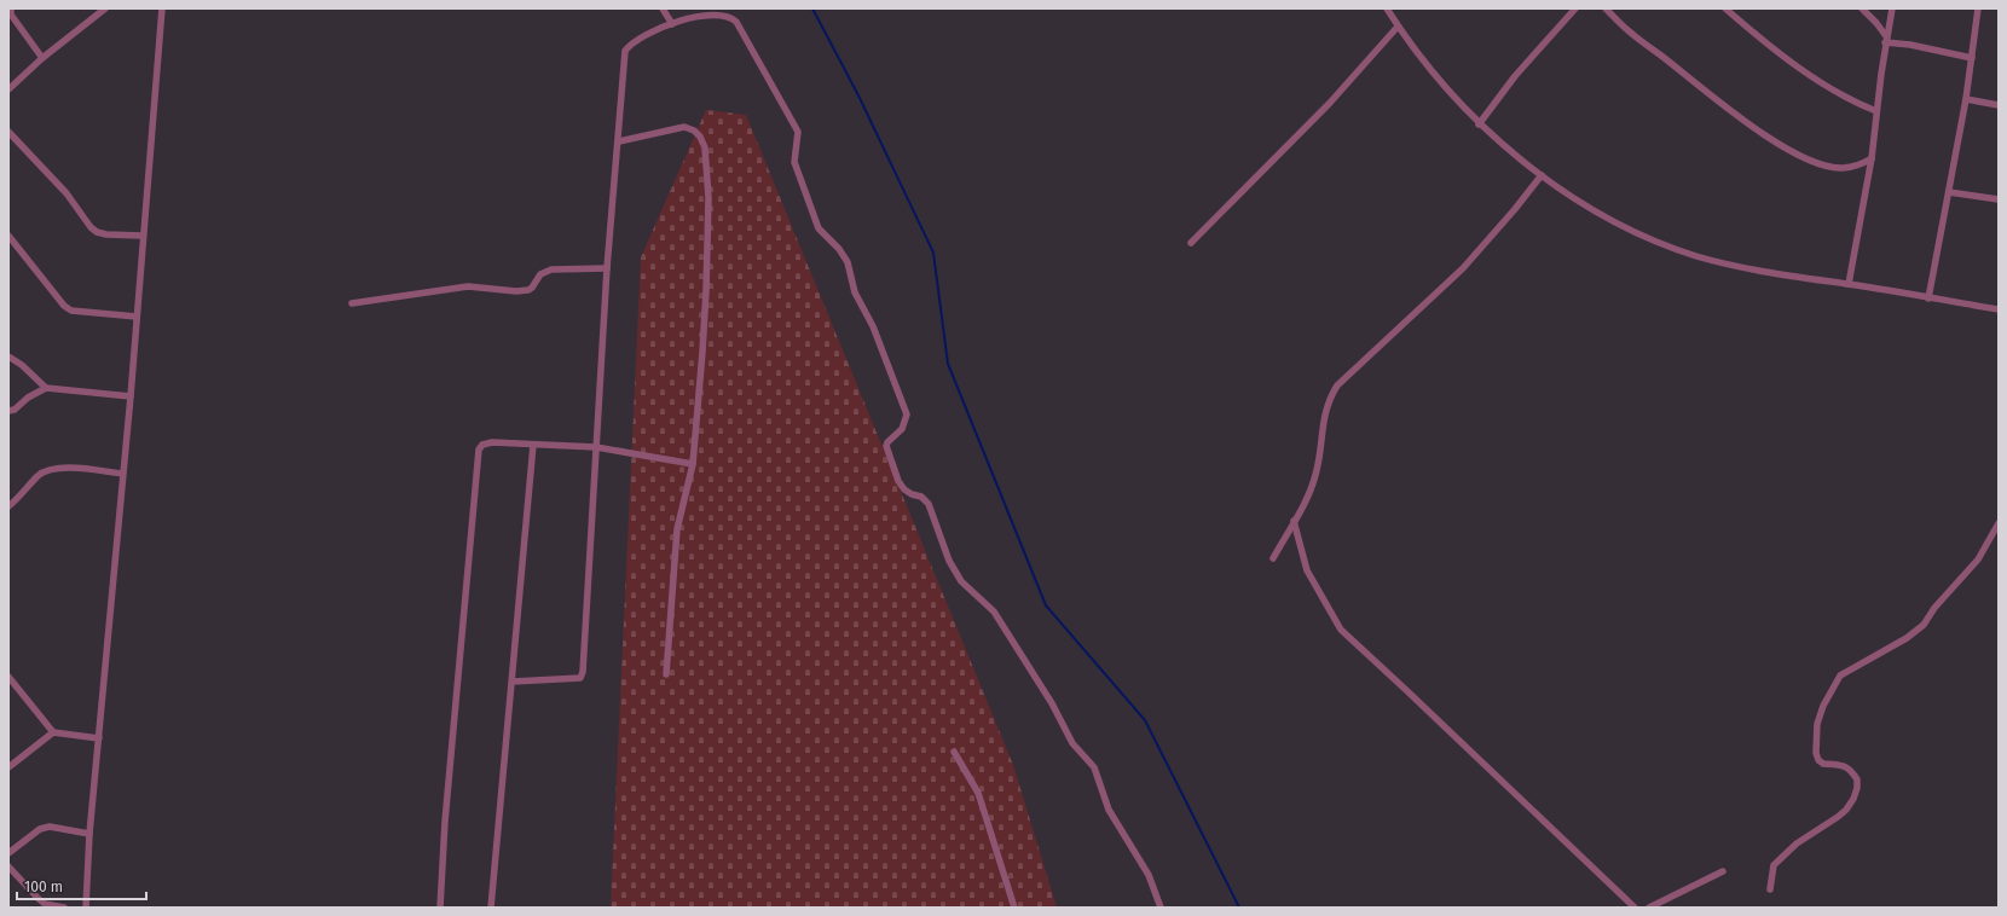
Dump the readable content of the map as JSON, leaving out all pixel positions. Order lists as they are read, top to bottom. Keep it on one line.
{"scale_bar":"100 m"}
